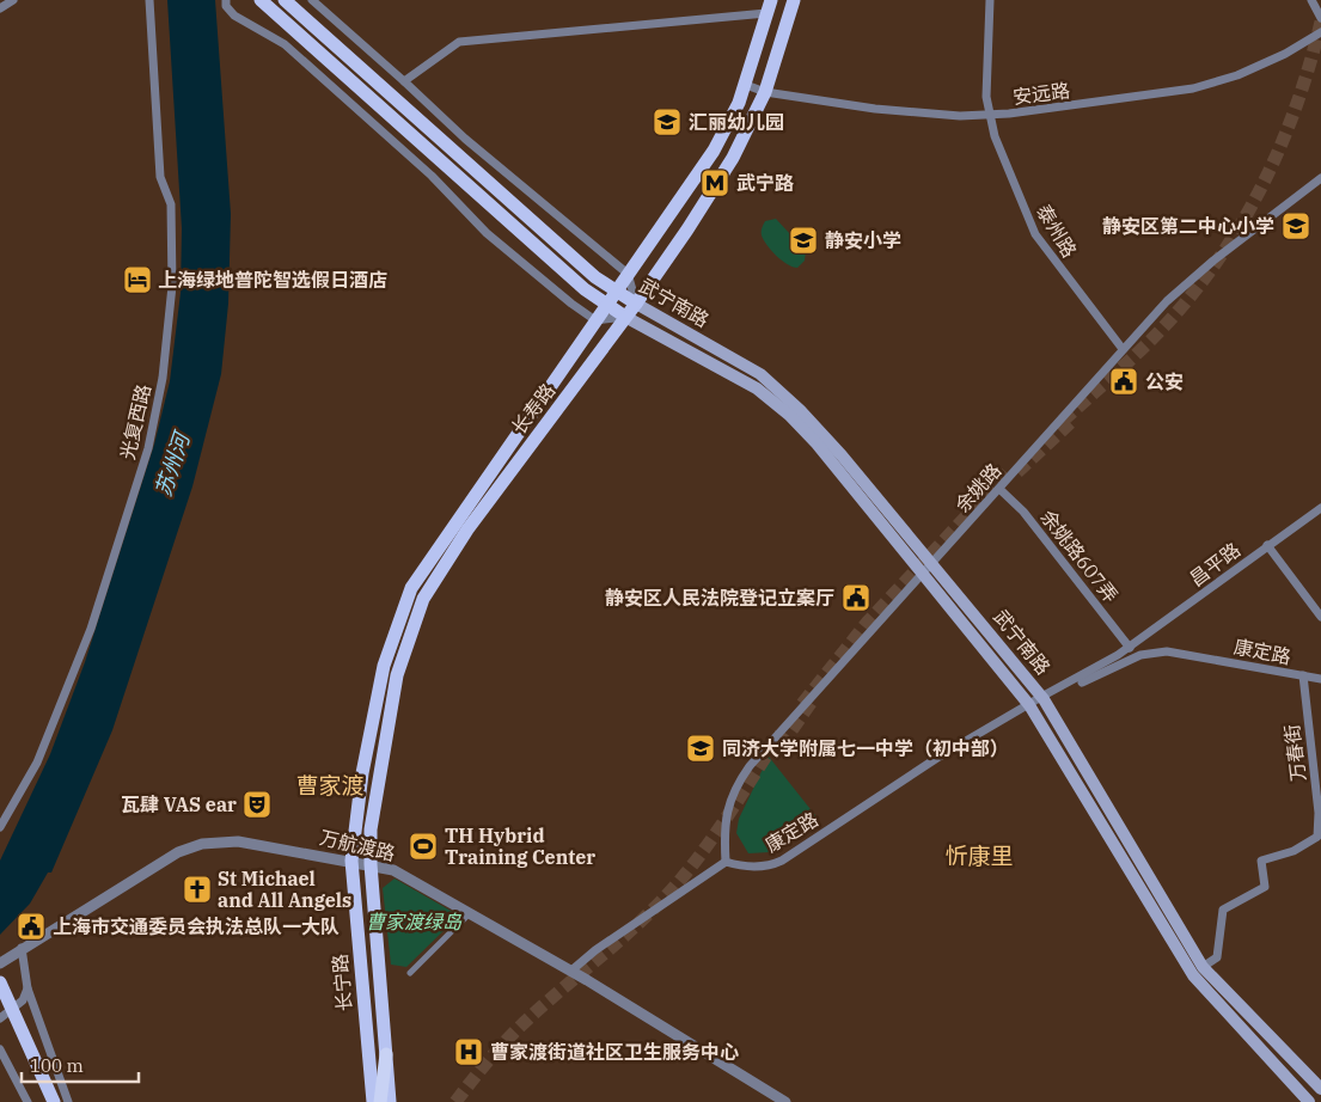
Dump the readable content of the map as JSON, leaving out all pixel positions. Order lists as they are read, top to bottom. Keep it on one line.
{"streets":{"main road":["武宁南路","长寿路","长宁路"],"street":["安远路","泰州路","光复西路","余姚路","余姚路607弄","昌平路","康定路","万春街","万航渡路"]},"crossings":[["安远路","泰州路"],["安远路","长寿路"],["泰州路","余姚路"],["武宁南路","长寿路"],["武宁南路","余姚路"],["武宁南路","康定路"],["武宁南路","万春街"],["长寿路","万航渡路"],["长寿路","长宁路"],["余姚路","余姚路607弄"],["余姚路","康定路"],["余姚路607弄","昌平路"],["余姚路607弄","康定路"],["昌平路","康定路"],["康定路","万春街"],["万航渡路","长宁路"]],"districts":["曹家渡","忻康里"],"water":["苏州河"],"parks":["曹家渡绿岛"],"places":{"school or university":["汇丽幼儿园","静安区第二中心小学","静安小学","同济大学附属七一中学（初中部）"],"metro station":["武宁路"],"hotel":["上海绿地普陀智选假日酒店"],"public building":["公安","静安区人民法院登记立案厅","上海市交通委员会执法总队一大队"],"theatre":["瓦肆 VAS ear"],"sports":["TH Hybrid Training Center"],"church":["St Michael and All Angels"],"hospital":["曹家渡街道社区卫生服务中心"]},"scale_bar":"100 m"}
